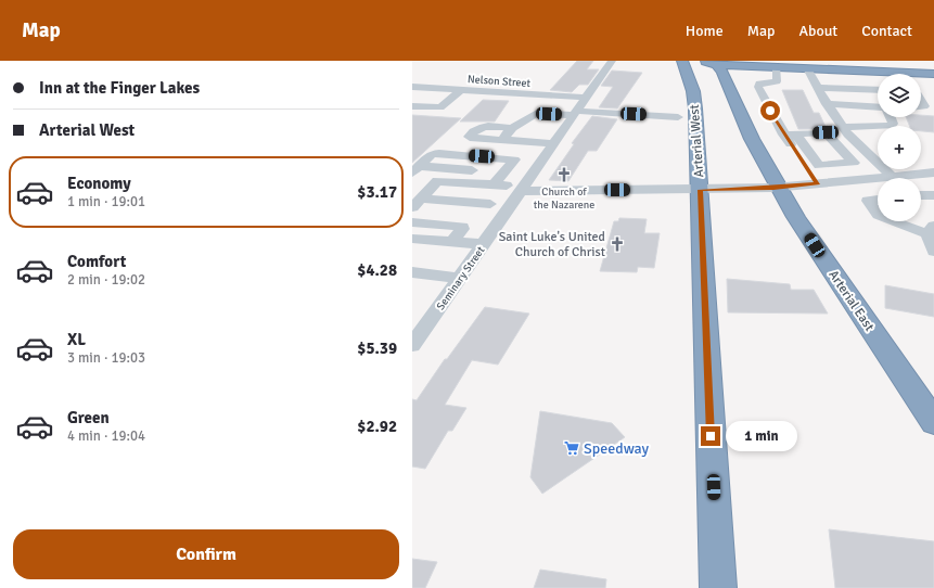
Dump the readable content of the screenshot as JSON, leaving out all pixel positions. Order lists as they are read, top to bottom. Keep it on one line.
{"streets":{"highway":["Arterial West","Arterial East"],"street":["Nelson Street","Seminary Street"]},"crossings":[["Nelson Street","Seminary Street"]],"places":{"church":["Church of the Nazarene","Saint Luke's United Church of Christ"],"supermarket":["Speedway"]},"page":{"header":"Map","nav":["Home","Map","About","Contact"],"banner":["Inn at the Finger Lakes","Arterial West"],"map_buttons":["+","−"],"list":[{"name":"Economy","note":"1 min · 19:01","value":"$3.17"},{"name":"Comfort","note":"2 min · 19:02","value":"$4.28"},{"name":"XL","note":"3 min · 19:03","value":"$5.39"},{"name":"Green","note":"4 min · 19:04","value":"$2.92"}],"bubble":"1 min","buttons":"Confirm"}}
